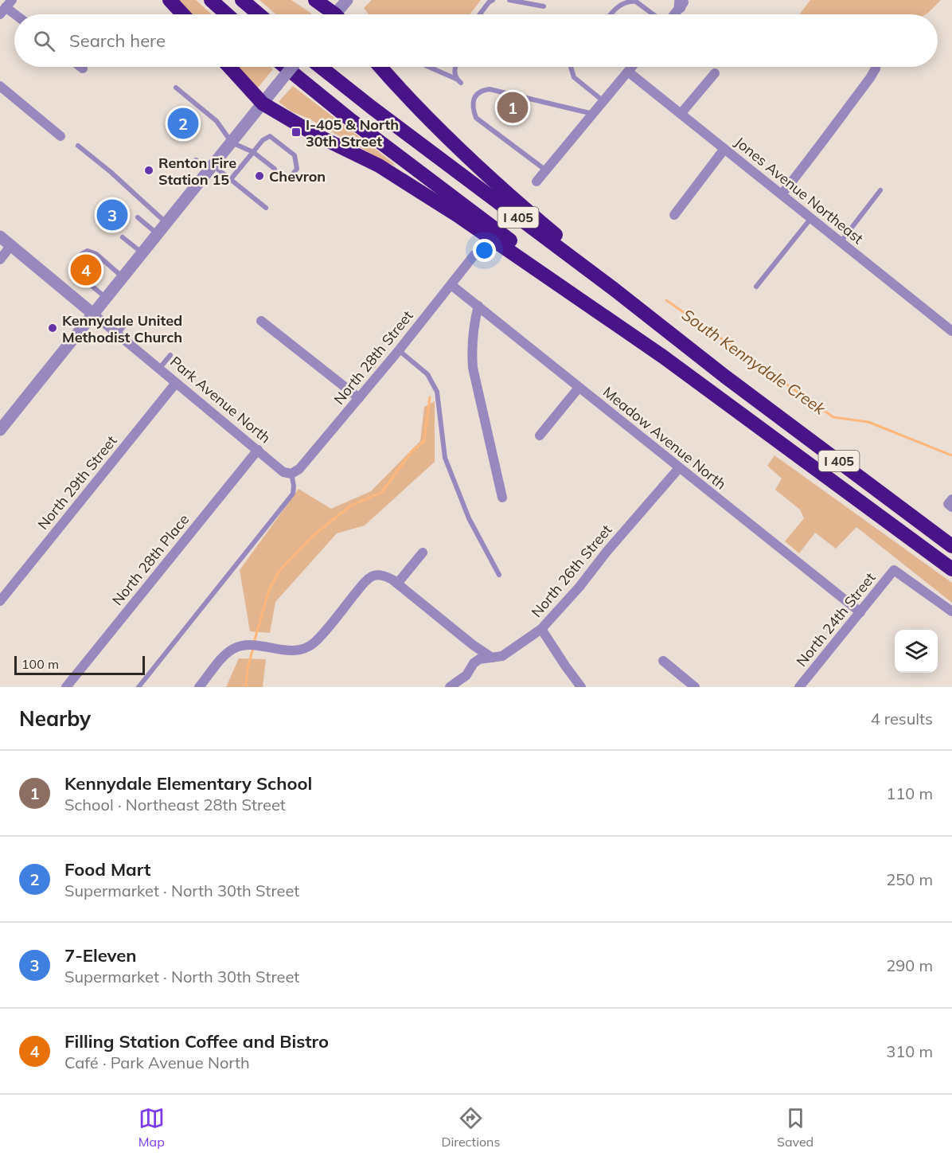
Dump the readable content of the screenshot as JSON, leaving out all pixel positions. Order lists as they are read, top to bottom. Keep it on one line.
{"streets":{"highway":["I 405"],"street":["Jones Avenue Northeast","North 28th Street","Park Avenue North","Meadow Avenue North","North 29th Street","North 28th Place","North 26th Street","North 24th Street"]},"crossings":[["North 28th Street","Park Avenue North"],["North 28th Street","Meadow Avenue North"],["Park Avenue North","North 29th Street"],["Park Avenue North","North 28th Place"],["Meadow Avenue North","North 26th Street"],["Meadow Avenue North","North 24th Street"]],"water":["South Kennydale Creek"],"places":{"transit":["I-405 & North 30th Street"],"other":["Renton Fire Station 15","Chevron","Kennydale United Methodist Church"]},"scale_bar":"100 m","page":{"search":"Search here","pins":["1","2","3","4"],"scale":"100 m","heading":["Nearby","4 results"],"list":[{"mark":"1","name":"Kennydale Elementary School","note":"School · Northeast 28th Street","value":"110 m"},{"mark":"2","name":"Food Mart","note":"Supermarket · North 30th Street","value":"250 m"},{"mark":"3","name":"7-Eleven","note":"Supermarket · North 30th Street","value":"290 m"},{"mark":"4","name":"Filling Station Coffee and Bistro","note":"Café · Park Avenue North","value":"310 m"}],"nav":["Map","Directions","Saved"]}}
